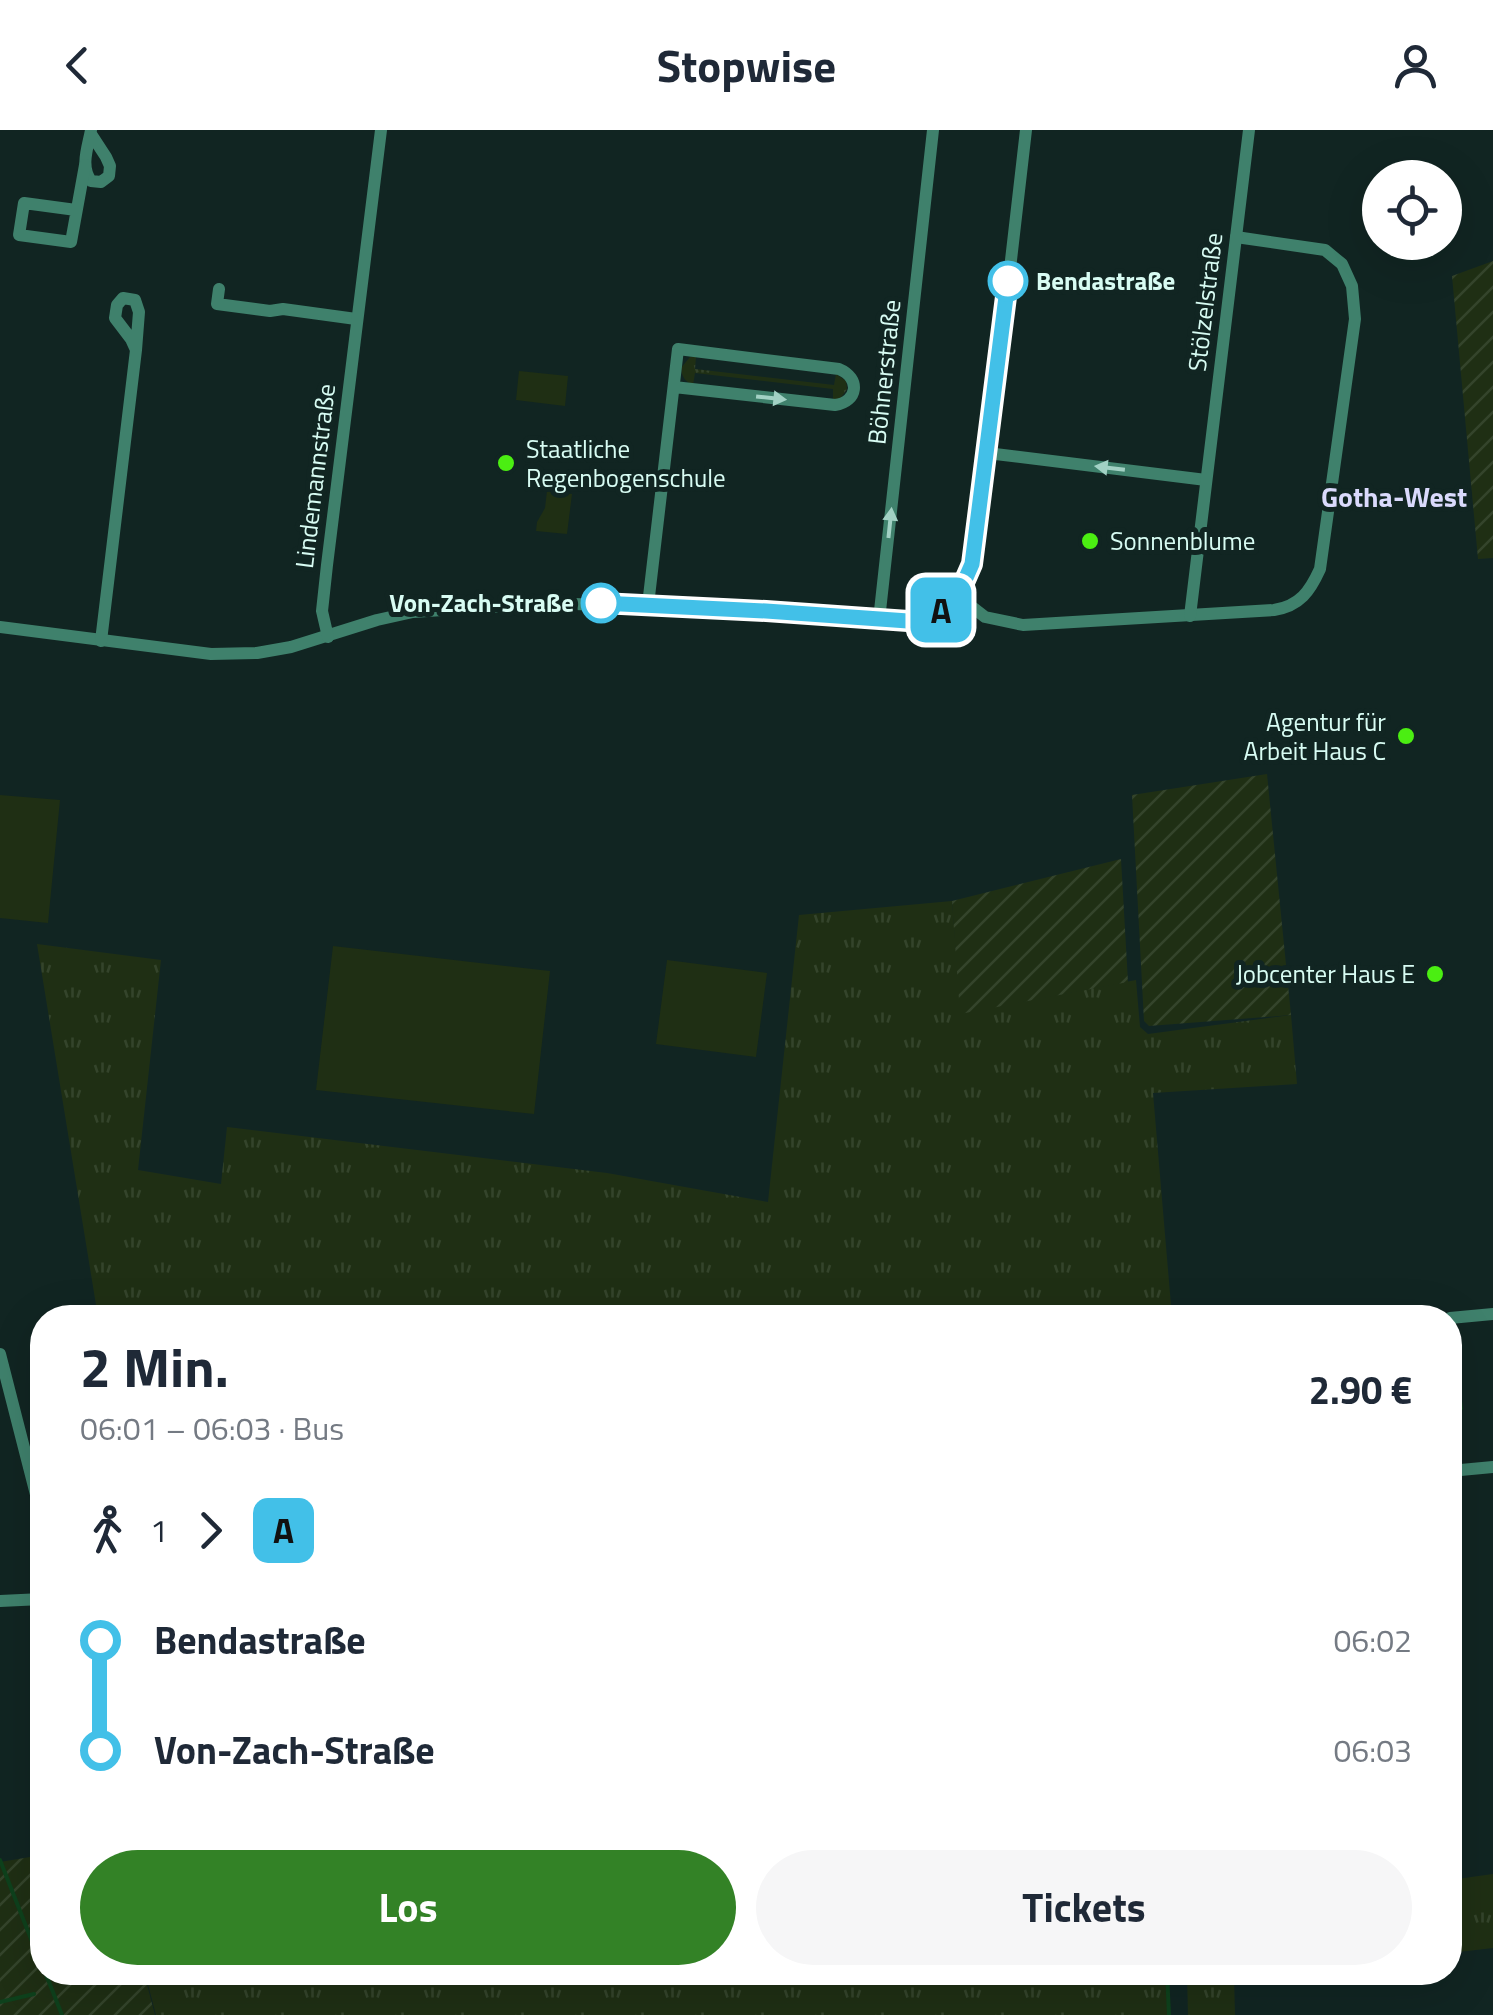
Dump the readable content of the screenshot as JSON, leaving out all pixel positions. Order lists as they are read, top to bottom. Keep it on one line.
{"streets":{"street":["Stölzelstraße","Böhnerstraße","Lindemannstraße"]},"districts":["Gotha-West"],"places":["Bendastraße","Staatliche Regenbogenschule","Sonnenblume","Von-Zach-Straße","Agentur für Arbeit Haus C","Jobcenter Haus E"],"lines":["bus line A"],"page":{"header":"Stopwise","on_map":"A","heading":["2 Min.","06:01 – 06:03 · Bus","2.90 €"],"legs":["1","A"],"list":[{"name":"Bendastraße","value":"06:02"},{"name":"Von-Zach-Straße","value":"06:03"}],"buttons":["Los","Tickets"]}}
